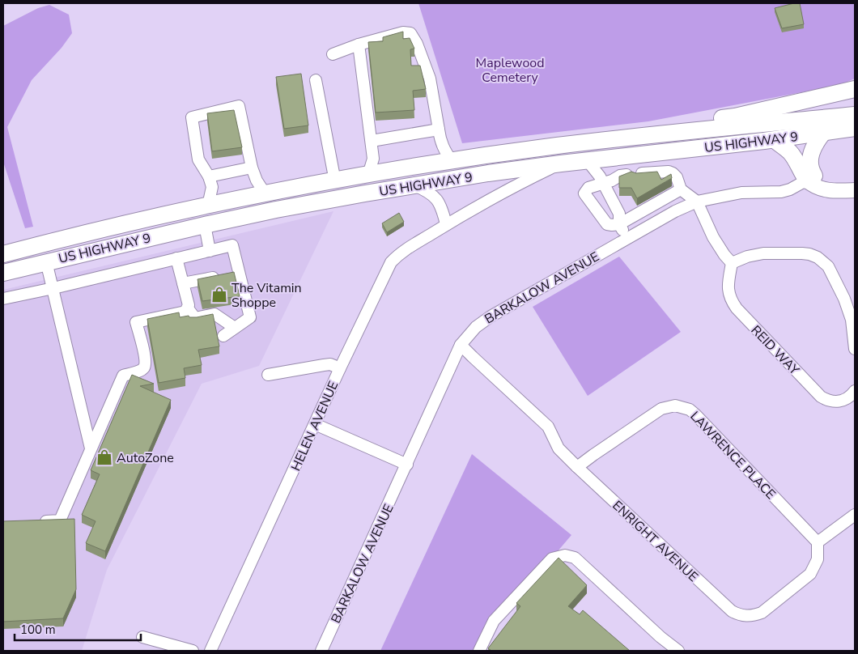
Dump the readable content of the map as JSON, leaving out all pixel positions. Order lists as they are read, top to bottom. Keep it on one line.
{"streets":{"highway":["US HIGHWAY 9"],"street":["BARKALOW AVENUE","REID WAY","HELEN AVENUE","LAWRENCE PLACE","ENRIGHT AVENUE"]},"crossings":[["US HIGHWAY 9","HELEN AVENUE"],["BARKALOW AVENUE","ENRIGHT AVENUE"],["LAWRENCE PLACE","ENRIGHT AVENUE"]],"parks":["Maplewood Cemetery"],"places":{"shop":["The Vitamin Shoppe","AutoZone"]},"scale_bar":"100 m"}
